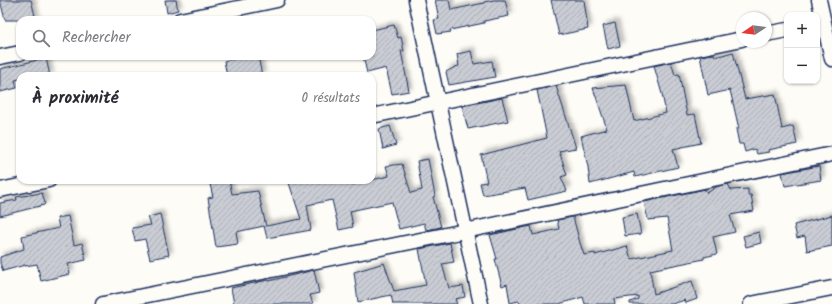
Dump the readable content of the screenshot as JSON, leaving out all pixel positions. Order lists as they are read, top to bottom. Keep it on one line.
{"north":"left","page":{"map_buttons":["+","−"],"search":"Rechercher","heading":["À proximité","0 résultats"]}}
